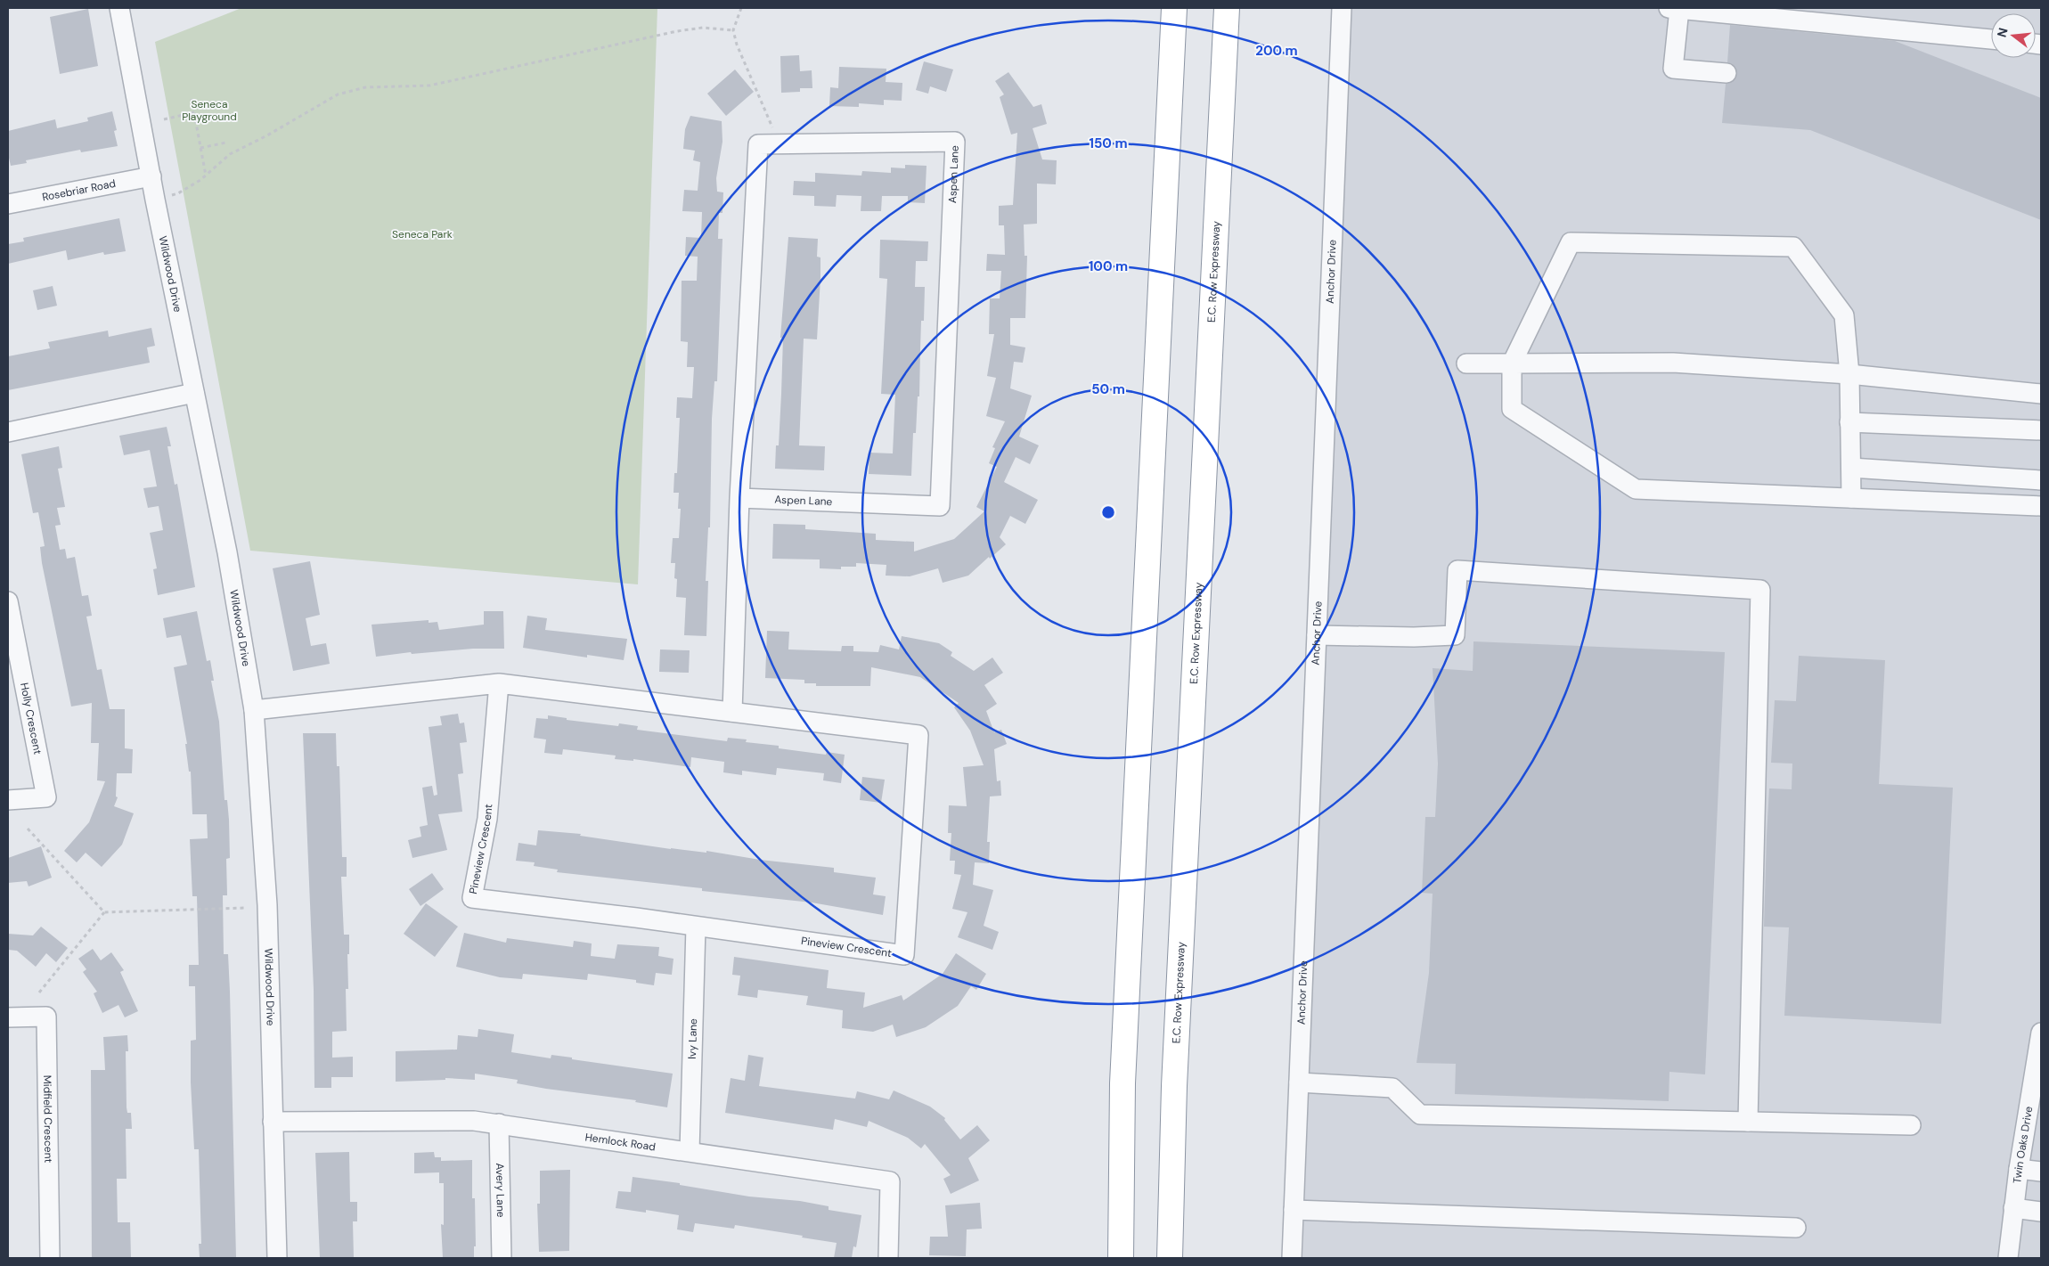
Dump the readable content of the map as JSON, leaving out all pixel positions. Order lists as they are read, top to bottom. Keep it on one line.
{"streets":{"highway":["E.C. Row Expressway"],"street":["Aspen Lane","Rosebriar Road","Anchor Drive","Wildwood Drive","Holly Crescent","Pineview Crescent","Ivy Lane","Midfield Crescent","Hemlock Road","Twin Oaks Drive","Avery Lane"]},"crossings":[["Aspen Lane","Pineview Crescent"],["Rosebriar Road","Wildwood Drive"],["Wildwood Drive","Pineview Crescent"],["Wildwood Drive","Hemlock Road"],["Pineview Crescent","Ivy Lane"],["Ivy Lane","Hemlock Road"],["Hemlock Road","Avery Lane"]],"parks":["Seneca Playground","Seneca Park"],"north":"left","rings":["200 m","150 m","100 m","50 m"]}
